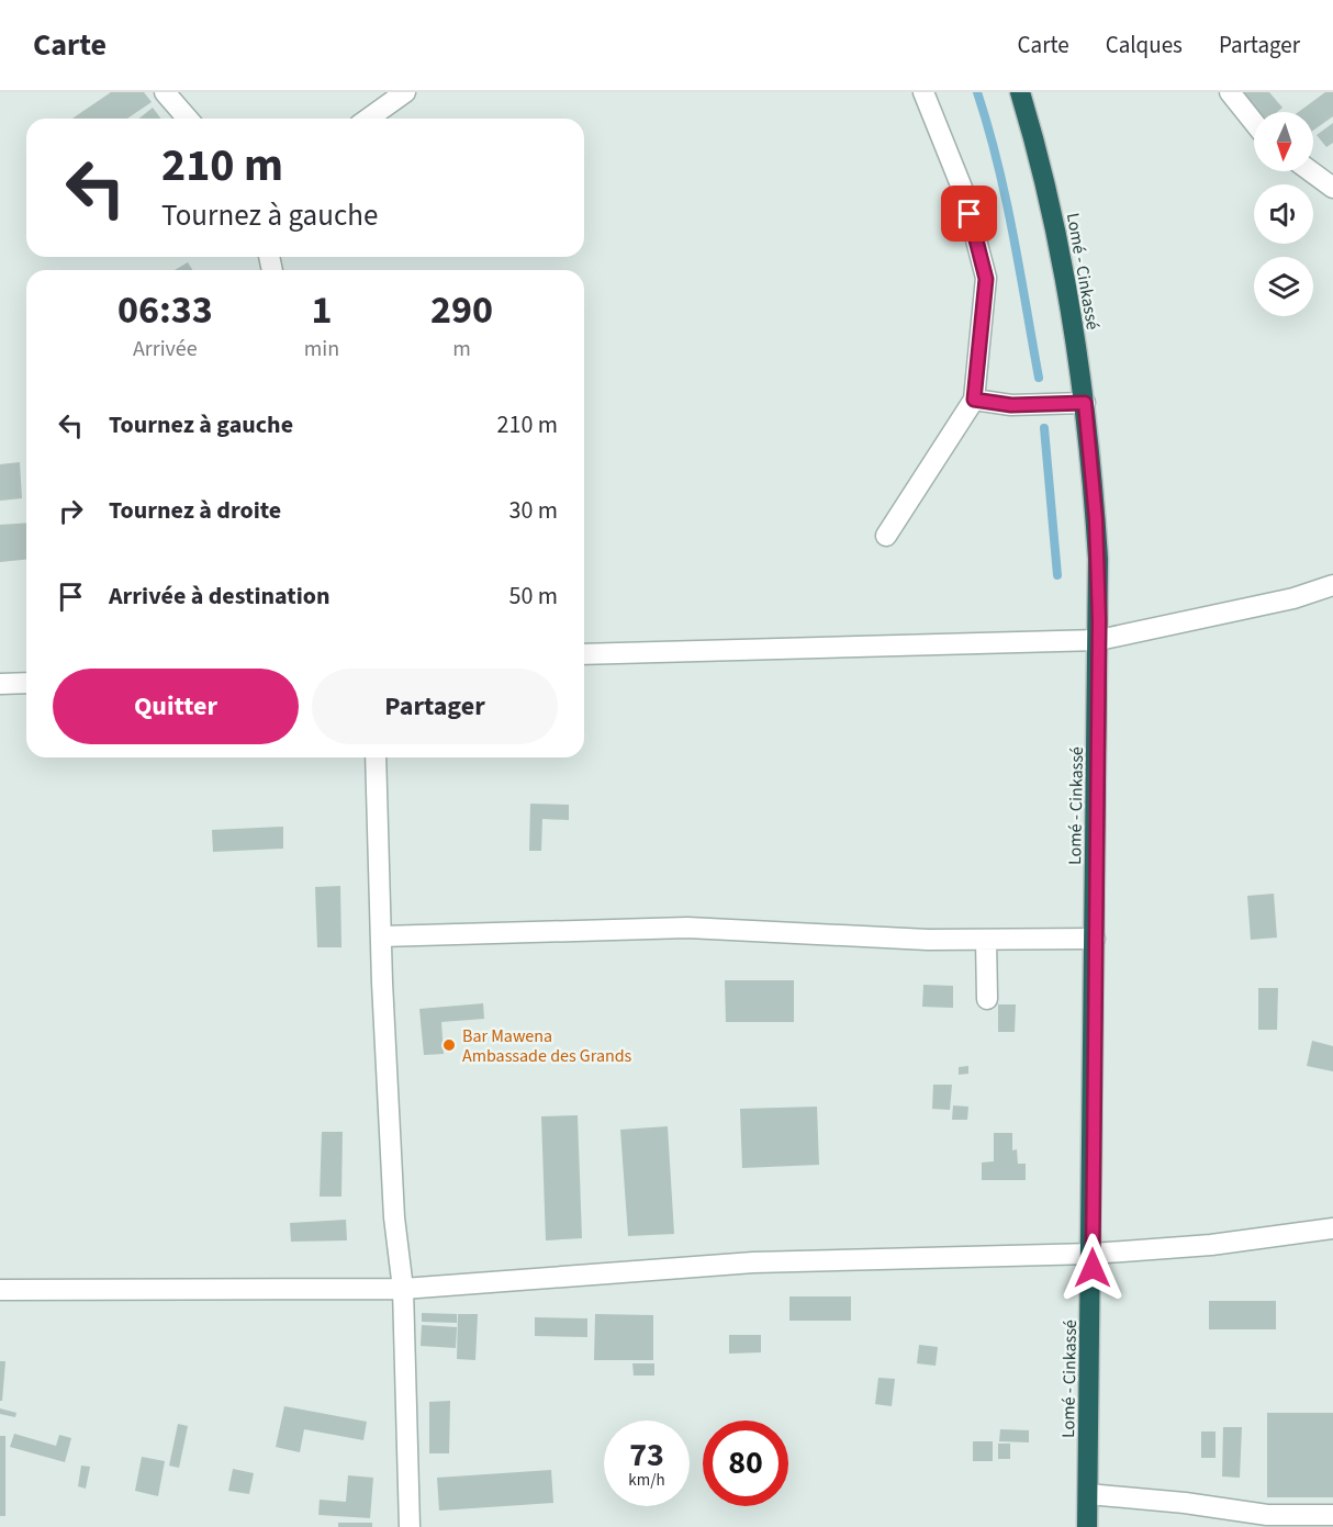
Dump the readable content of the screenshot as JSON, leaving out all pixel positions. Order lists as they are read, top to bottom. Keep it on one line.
{"streets":{"highway":["Lomé - Cinkassé"]},"places":["Bar Mawena Ambassade des Grands"],"north":"bottom","page":{"header":"Carte","nav":["Carte","Calques","Partager"],"turn":["210 m","Tournez à gauche"],"eta":["06:33","Arrivée","1","min","290","m"],"list":[{"name":"Tournez à gauche","value":"210 m"},{"name":"Tournez à droite","value":"30 m"},{"name":"Arrivée à destination","value":"50 m"}],"buttons":["Quitter","Partager"],"speed":"73 km/h","limit":"80"}}
